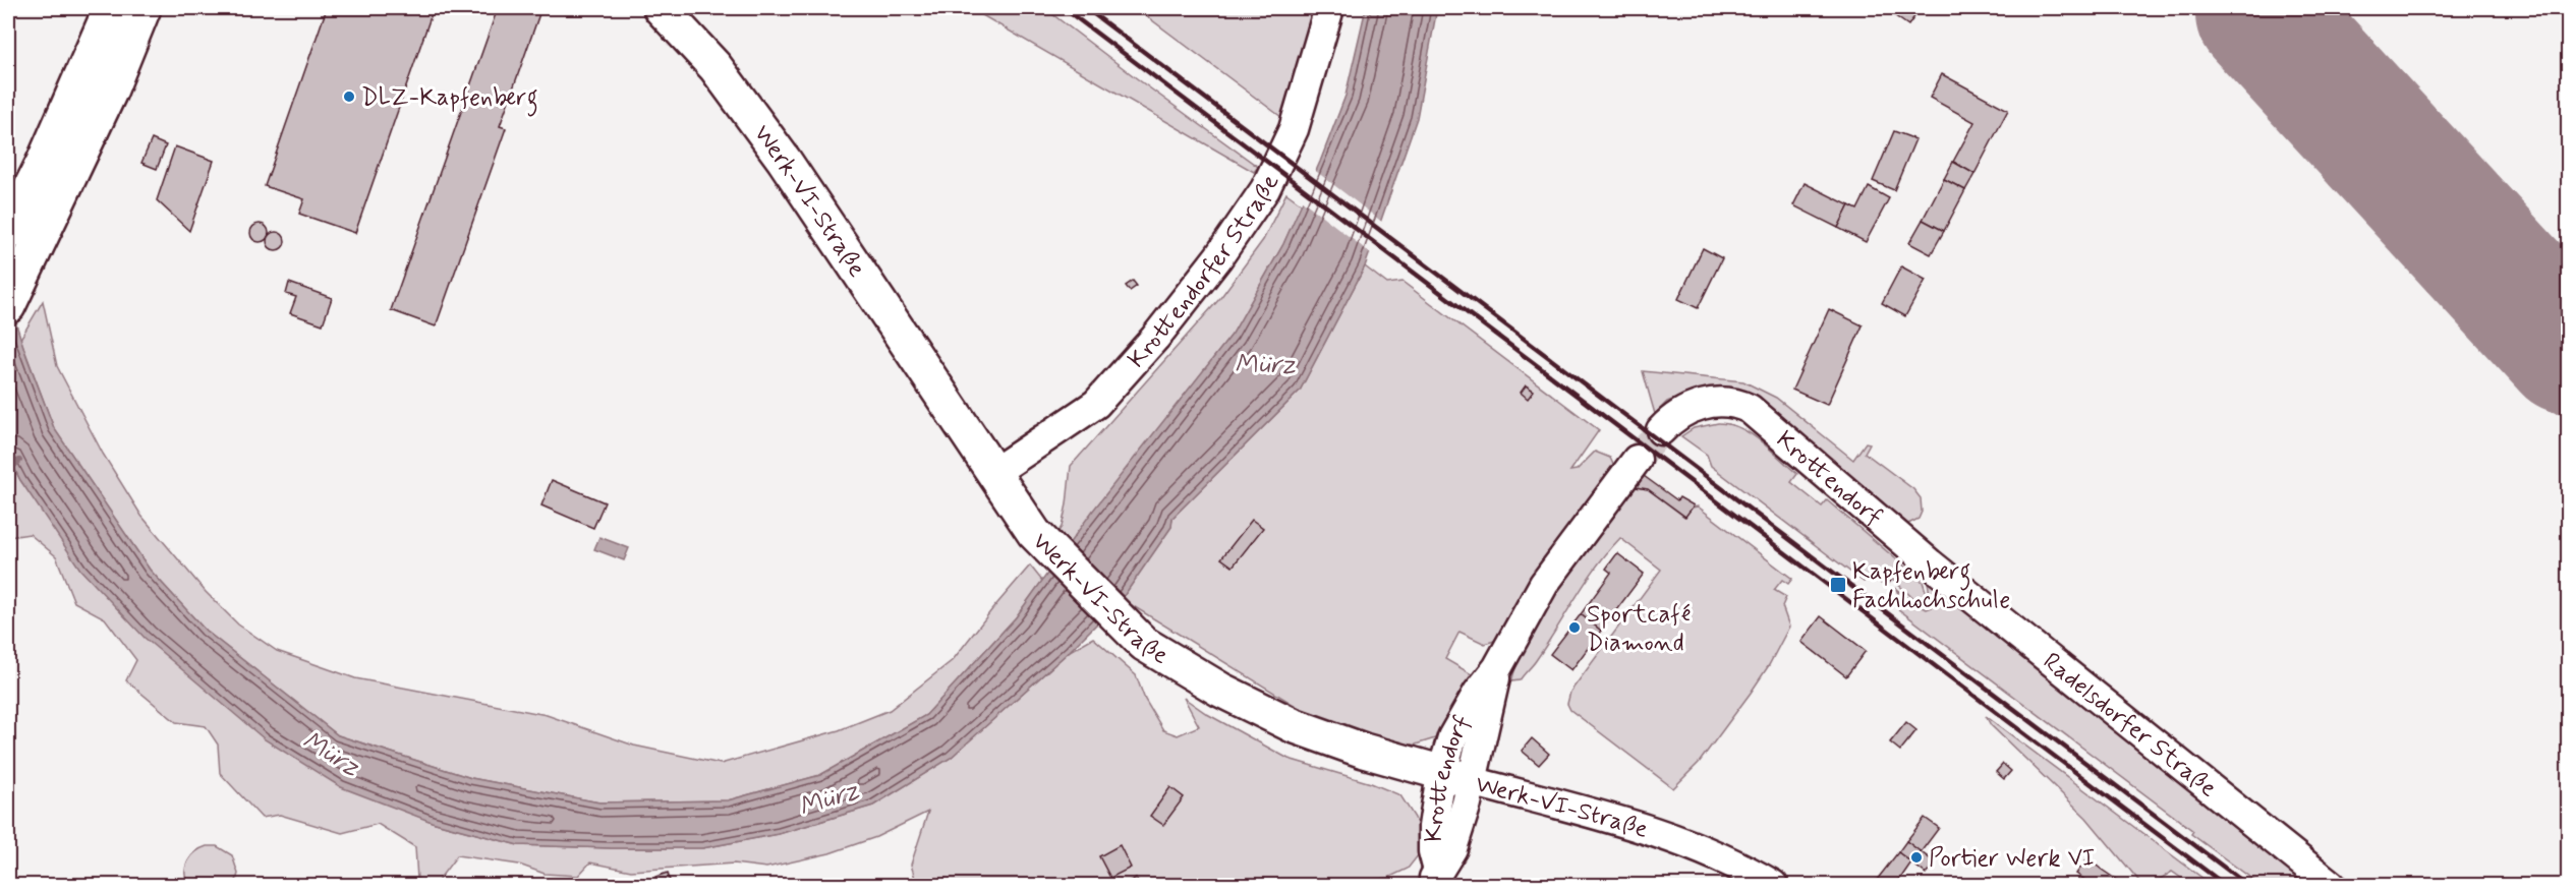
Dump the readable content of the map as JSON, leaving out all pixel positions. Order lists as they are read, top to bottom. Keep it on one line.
{"streets":{"main road":["Werk-VI-Straße"],"street":["Krottendorfer Straße","Krottendorf","Radelsdorfer Straße"]},"crossings":[["Werk-VI-Straße","Krottendorfer Straße"],["Werk-VI-Straße","Krottendorf"],["Krottendorf","Radelsdorfer Straße"]],"water":["Mürz"],"places":{"other":["DLZ-Kapfenberg","Sportcafé Diamond","Portier Werk VI"],"transit":["Kapfenberg Fachhochschule"]}}
